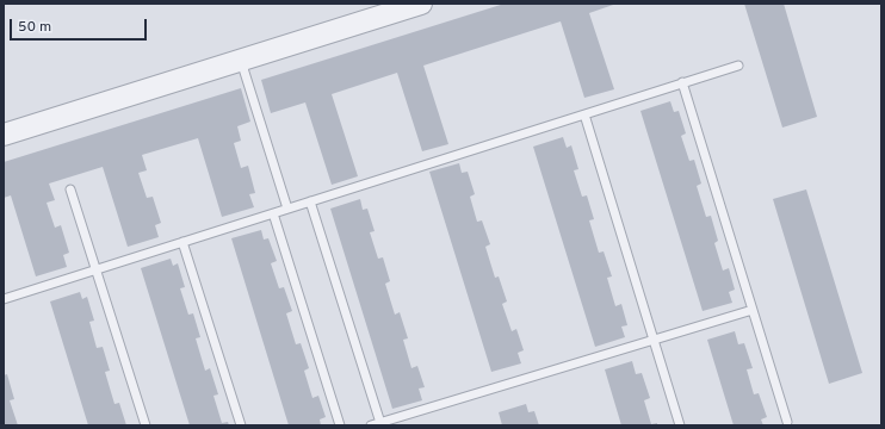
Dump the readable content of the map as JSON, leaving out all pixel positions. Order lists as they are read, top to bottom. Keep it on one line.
{"scale_bar":"50 m"}
